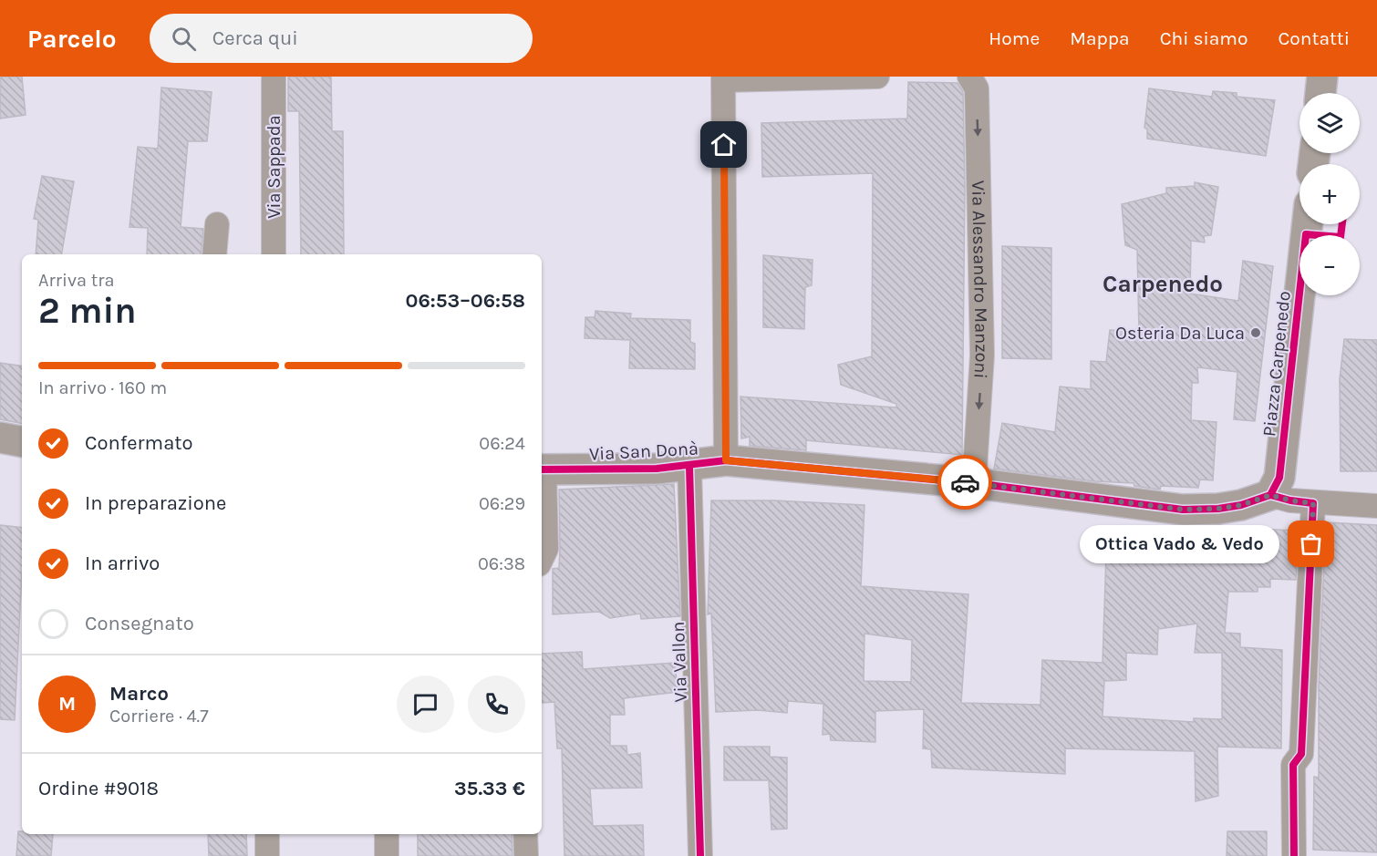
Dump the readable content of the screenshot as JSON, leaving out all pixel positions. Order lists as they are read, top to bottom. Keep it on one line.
{"streets":{"street":["Via Sappada","Via Alessandro Manzoni","Piazza Carpenedo","Via San Donà","Via Vallon"]},"crossings":[["Via Alessandro Manzoni","Via San Donà"],["Piazza Carpenedo","Via San Donà"],["Via San Donà","Via Vallon"]],"one_way":["Via Alessandro Manzoni"],"districts":["Carpenedo"],"places":["Osteria Da Luca","Ottica Vado & Vedo"],"page":{"header":"Parcelo","search":"Cerca qui","nav":["Home","Mappa","Chi siamo","Contatti"],"map_buttons":["+","−"],"heading":["2 min","Arriva tra","06:53–06:58"],"panel":["Marco","Corriere · 4.7","Ordine #9018","35.33 €"],"bar":"In arrivo · 160 m","list":[["Confermato","06:24"],["In preparazione","06:29"],["In arrivo","06:38"],"Consegnato"],"bubble":"Ottica Vado & Vedo","round":"M"}}
